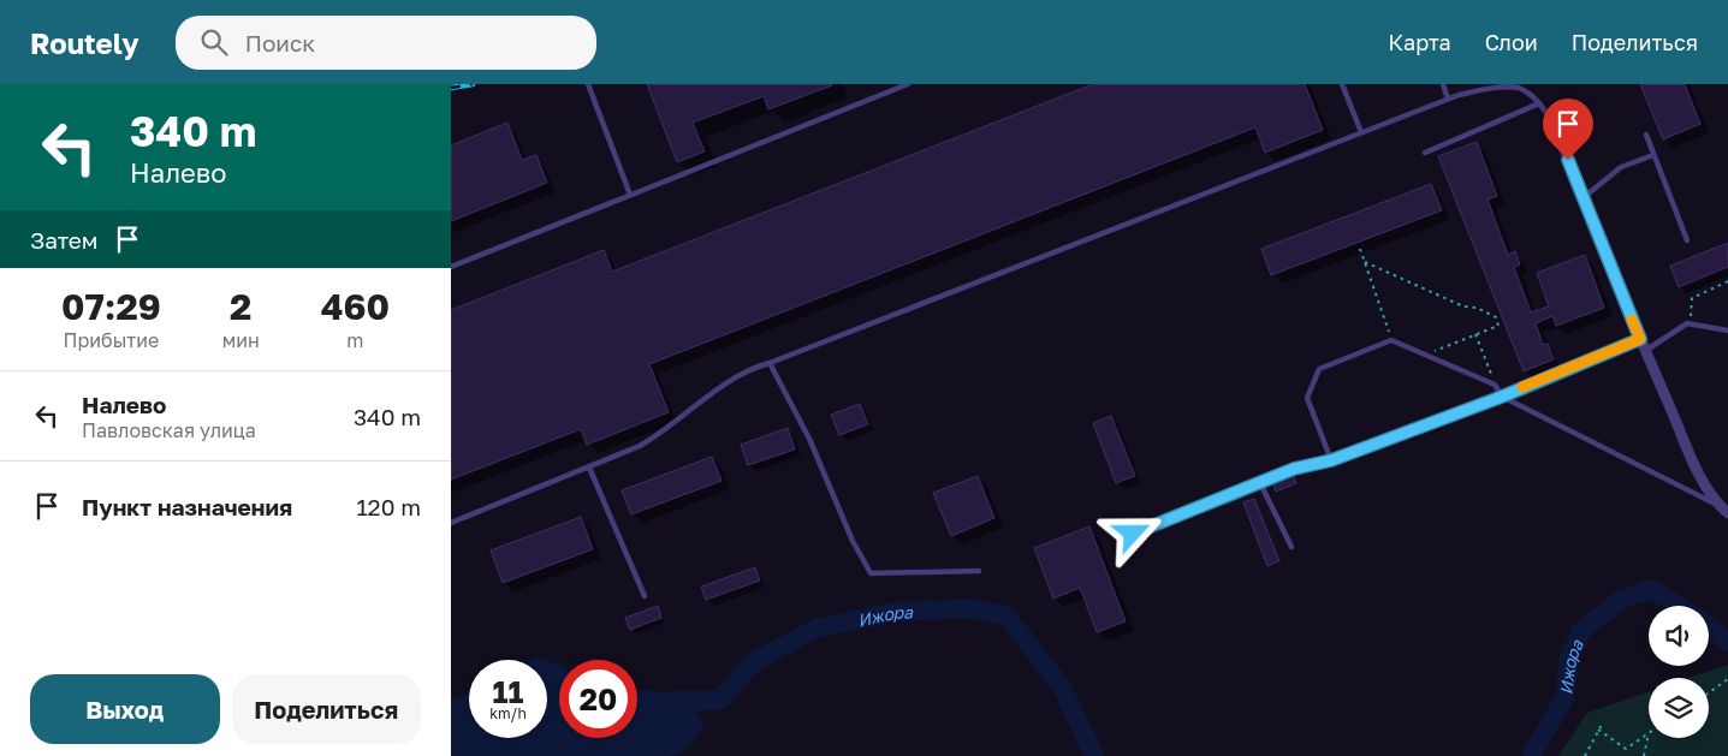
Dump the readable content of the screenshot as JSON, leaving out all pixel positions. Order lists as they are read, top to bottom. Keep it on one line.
{"water":["Ижора"],"page":{"header":"Routely","search":"Поиск","nav":["Карта","Слои","Поделиться"],"turn":["340 m","Налево"],"then":"Затем","eta":["07:29","Прибытие","2","мин","460","m"],"list":[{"name":"Налево","note":"Павловская улица","value":"340 m"},{"name":"Пункт назначения","value":"120 m"}],"speed":"11 km/h","limit":"20","buttons":["Выход","Поделиться"]}}
